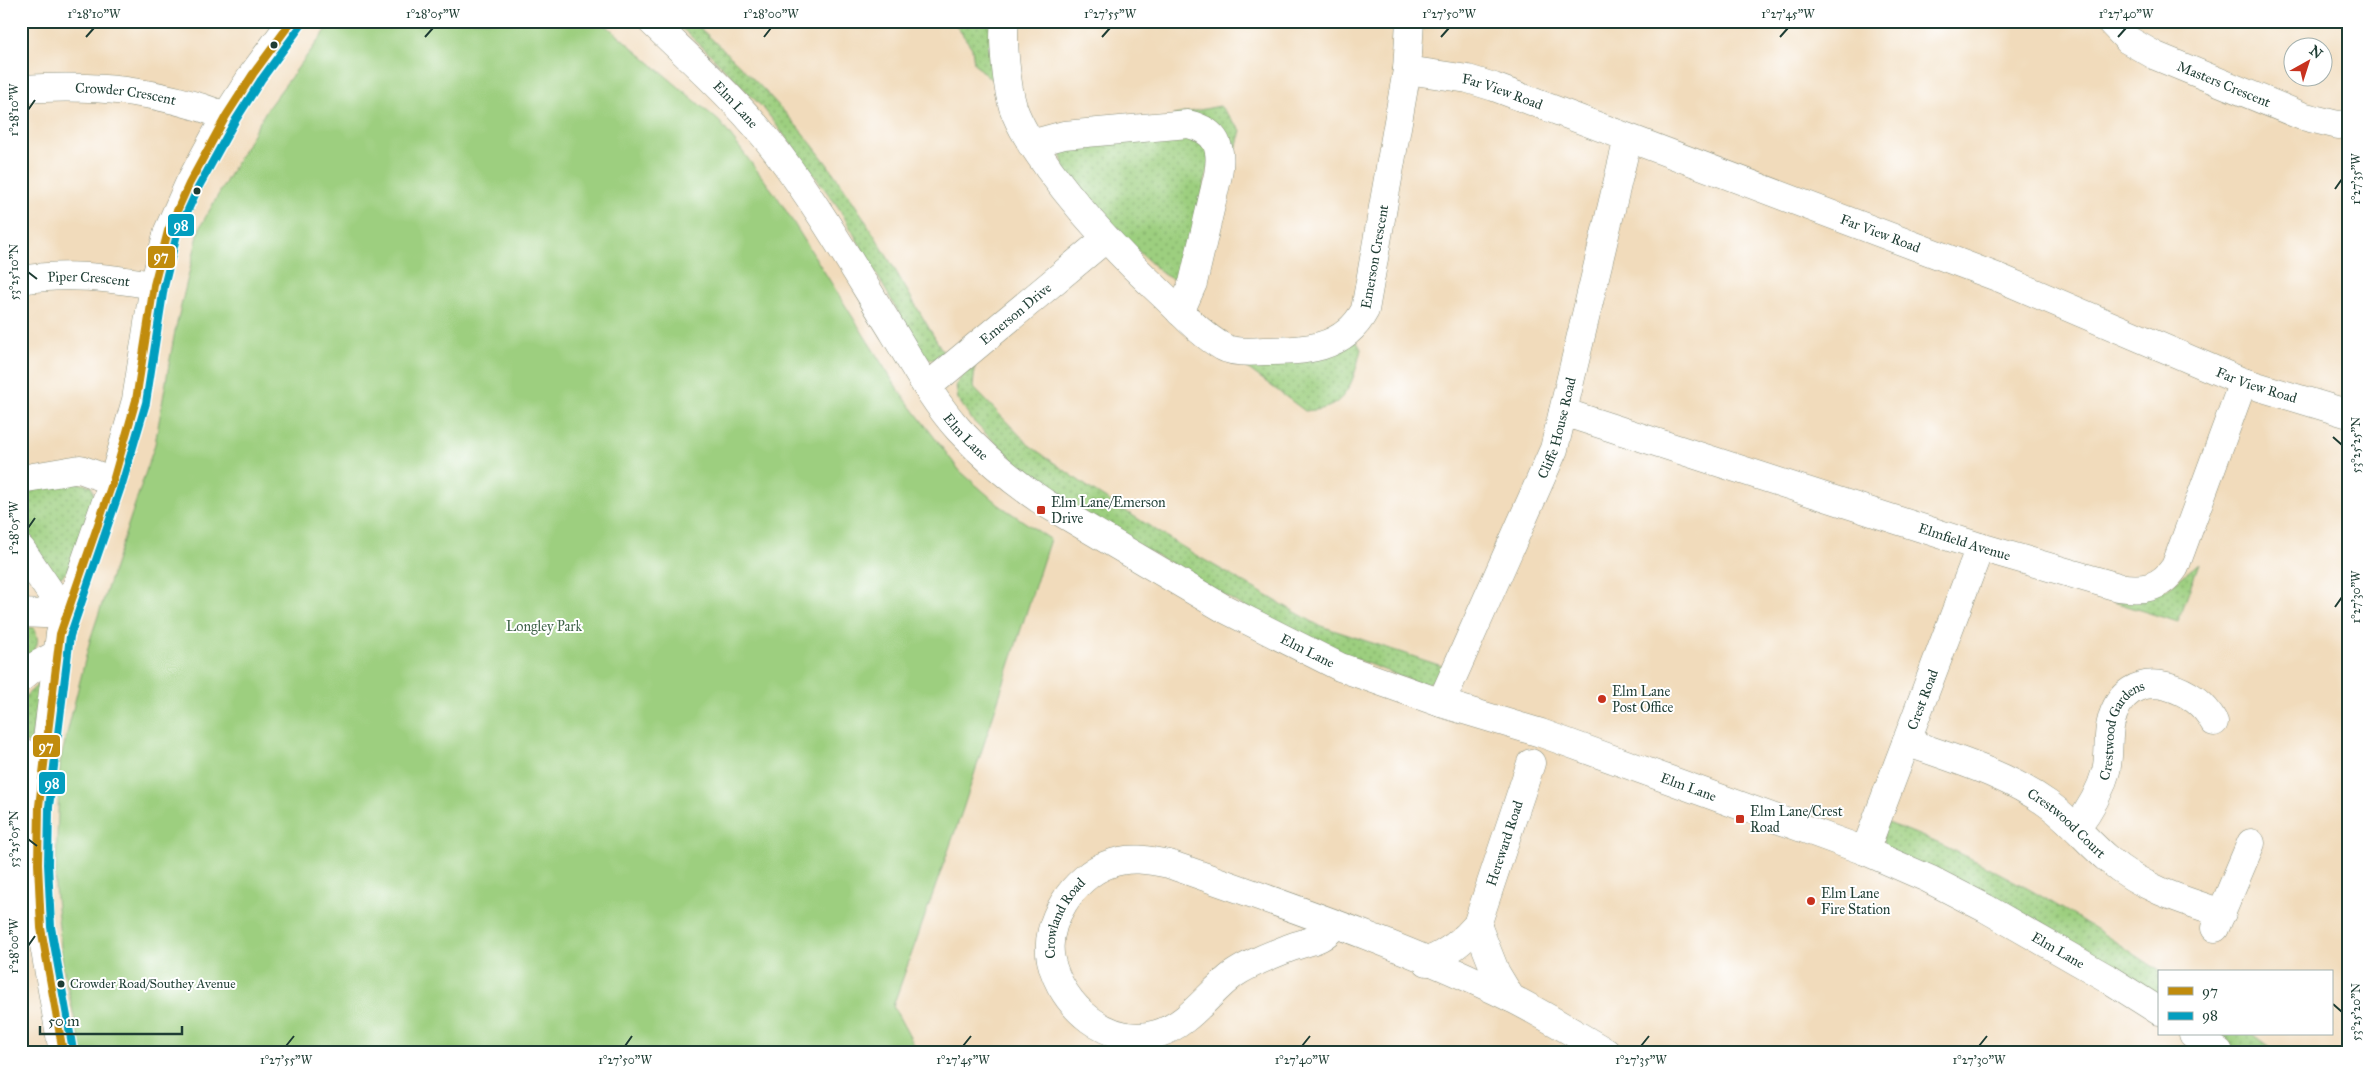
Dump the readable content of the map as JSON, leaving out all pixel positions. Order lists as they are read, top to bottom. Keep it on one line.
{"streets":{"street":["Masters Crescent","Far View Road","Crowder Crescent","Elm Lane","Emerson Crescent","Piper Crescent","Emerson Drive","Cliffe House Road","Elmfield Avenue","Crest Road","Crestwood Gardens","Crestwood Court","Hereward Road","Crowland Road"]},"crossings":[["Far View Road","Emerson Crescent"],["Far View Road","Cliffe House Road"],["Far View Road","Elmfield Avenue"],["Elm Lane","Emerson Drive"],["Elm Lane","Cliffe House Road"],["Elm Lane","Crest Road"],["Emerson Crescent","Emerson Drive"],["Cliffe House Road","Elmfield Avenue"],["Elmfield Avenue","Crest Road"],["Crest Road","Crestwood Court"],["Crestwood Gardens","Crestwood Court"],["Hereward Road","Crowland Road"]],"parks":["Longley Park"],"places":{"transit":["Elm Lane/Emerson Drive","Elm Lane/Crest Road"],"other":["Elm Lane Post Office","Elm Lane Fire Station","Crowder Road/Southey Avenue"]},"lines":["transit line 97","transit line 98"],"legend":["97","98"],"scale_bar":"50 m","north":"top right","coordinates":["1°28'10\"W","1°28'05\"W","1°28'00\"W","1°27'55\"W","1°27'50\"W","1°27'45\"W","1°27'40\"W","1°27'35\"W","53°25'10\"N","53°25'25\"N","1°27'30\"W","53°25'05\"N","53°25'20\"N"]}
